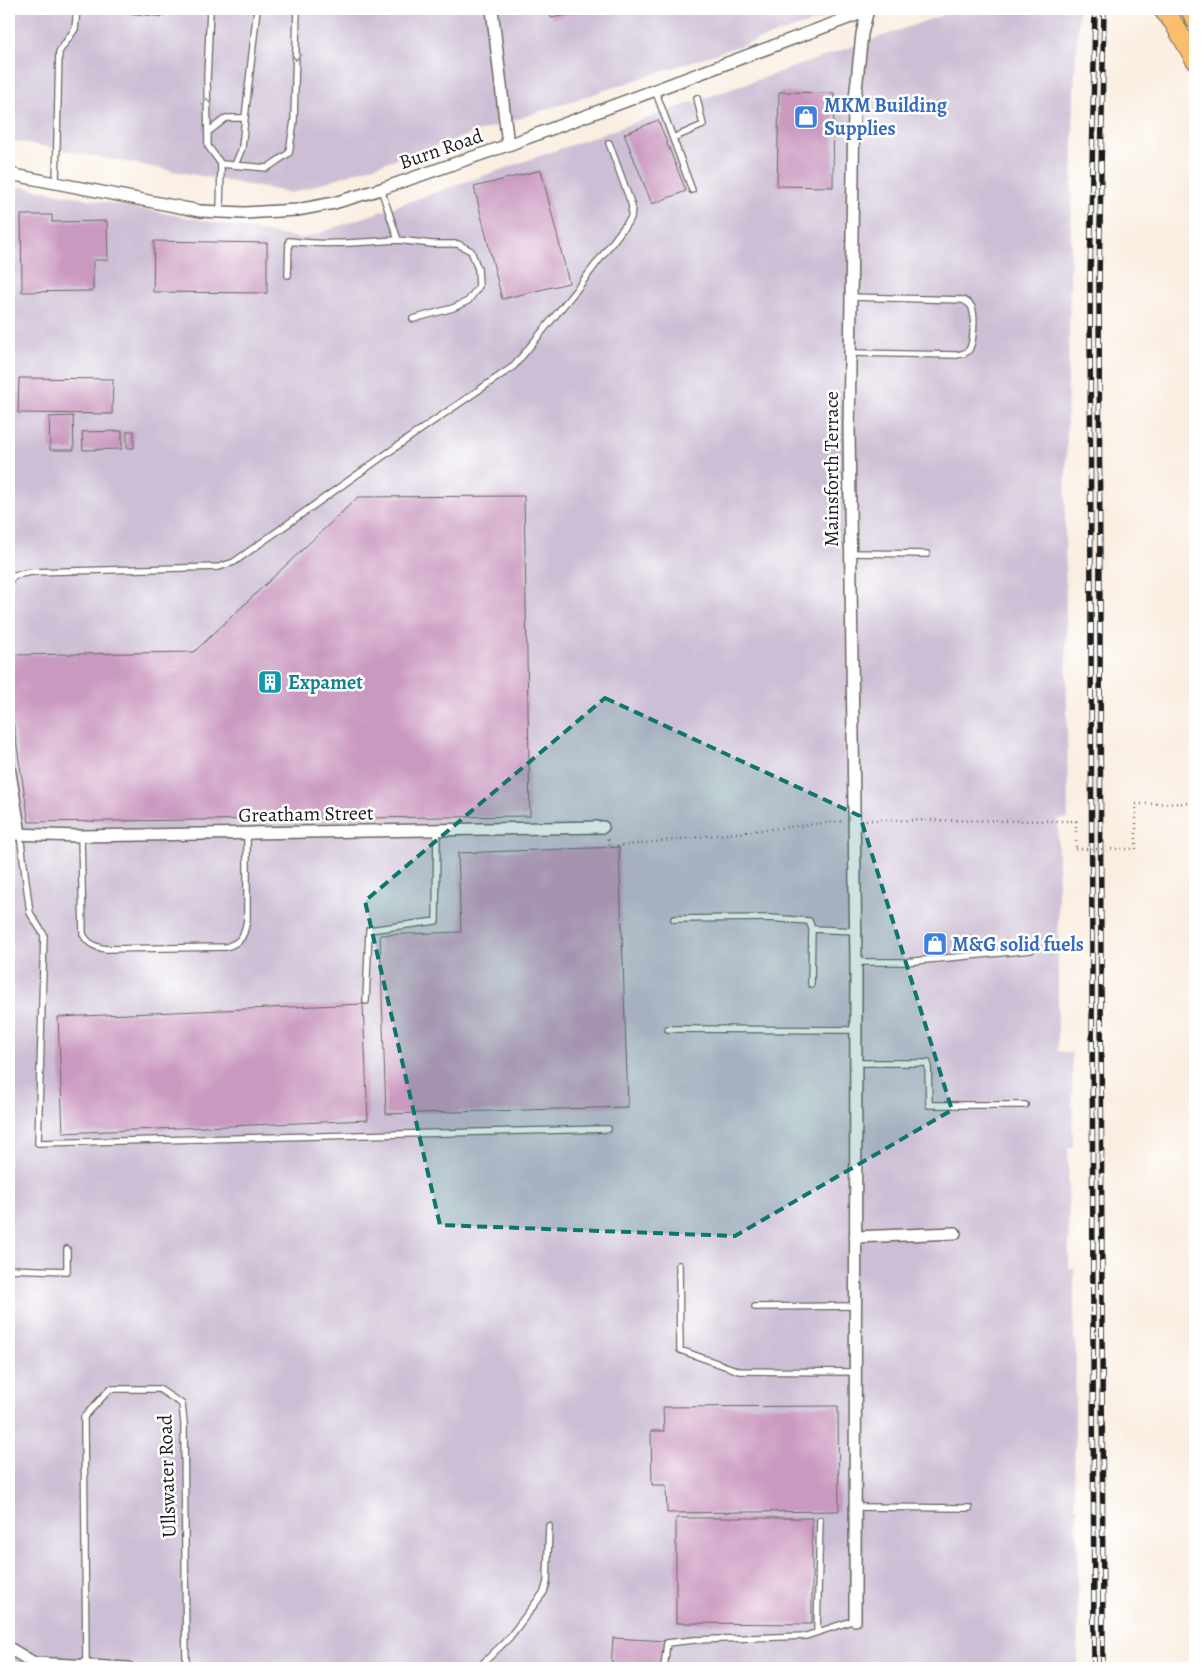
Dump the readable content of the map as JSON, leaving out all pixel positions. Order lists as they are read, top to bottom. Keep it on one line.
{"streets":{"street":["Burn Road","Mainsforth Terrace","Greatham Street"],"lane":["Ullswater Road"]},"crossings":[["Burn Road","Mainsforth Terrace"]],"places":{"shop":["MKM Building Supplies","M&G solid fuels"],"building":["Expamet"]}}
